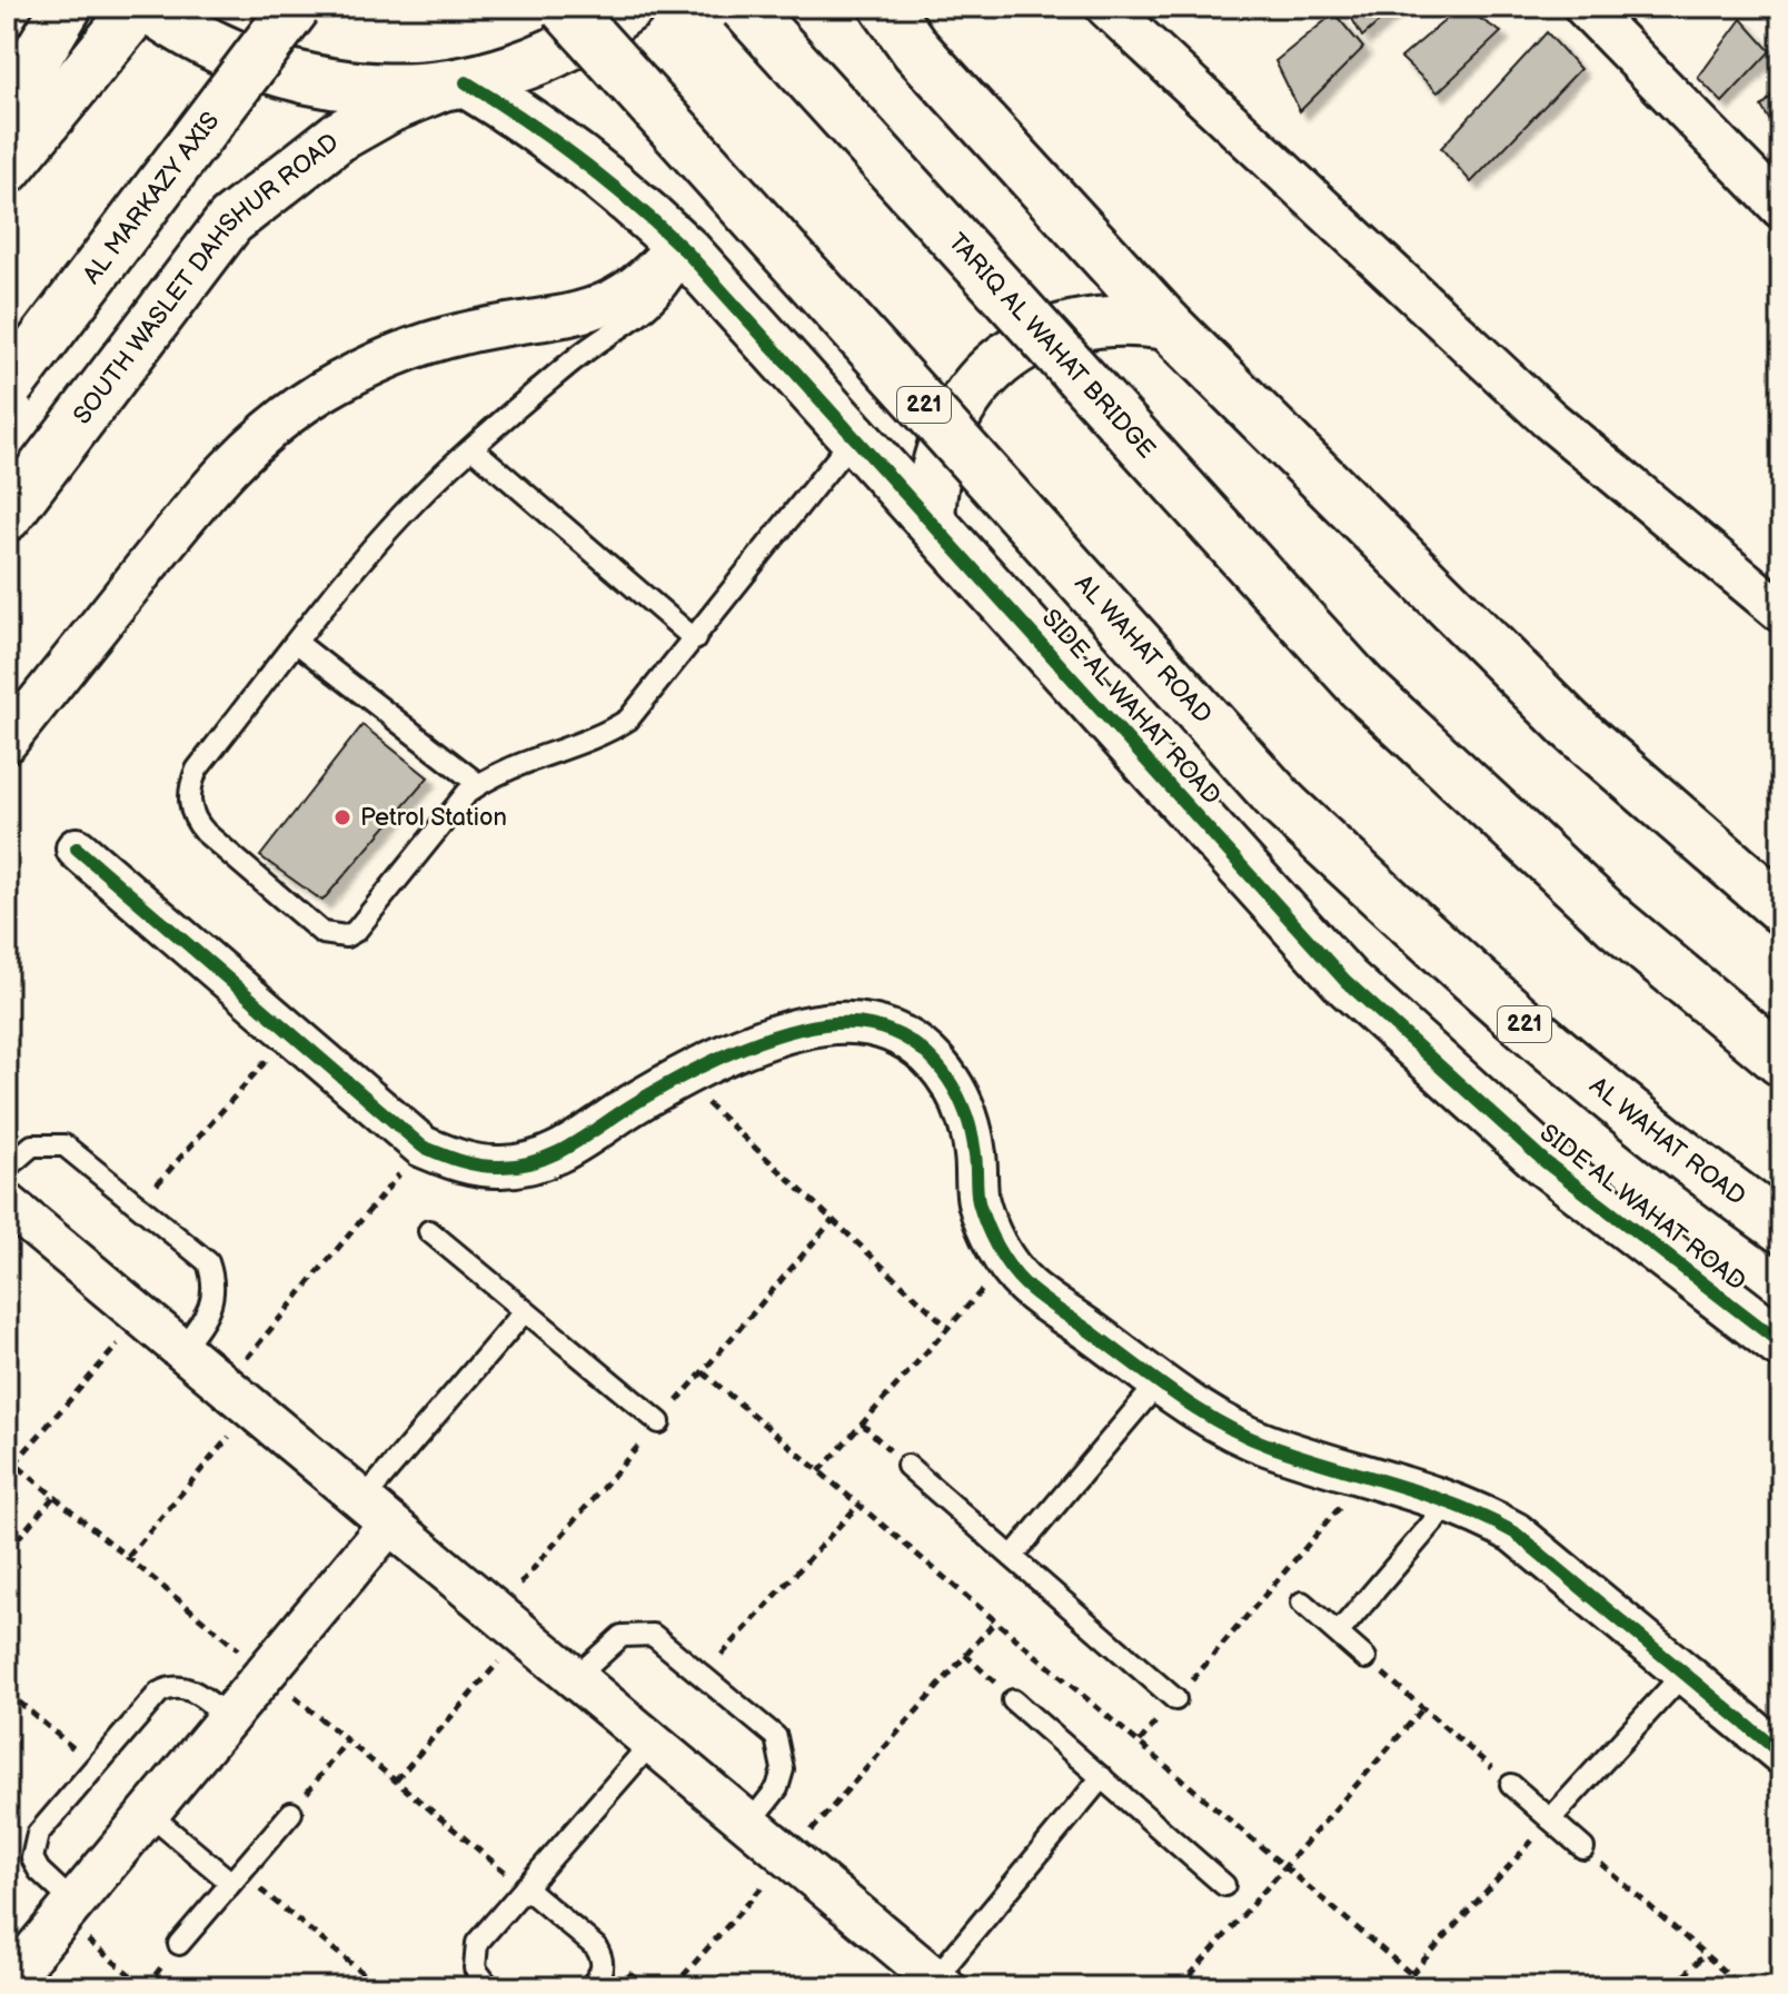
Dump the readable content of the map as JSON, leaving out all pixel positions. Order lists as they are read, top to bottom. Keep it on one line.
{"streets":{"main road":["AL MARKAZY AXIS","SOUTH WASLET DAHSHUR ROAD","TARIQ AL WAHAT BRIDGE","221","AL WAHAT ROAD","SIDE AL WAHAT ROAD"]},"crossings":[["SOUTH WASLET DAHSHUR ROAD","SIDE AL WAHAT ROAD"]],"places":["Petrol Station"]}
